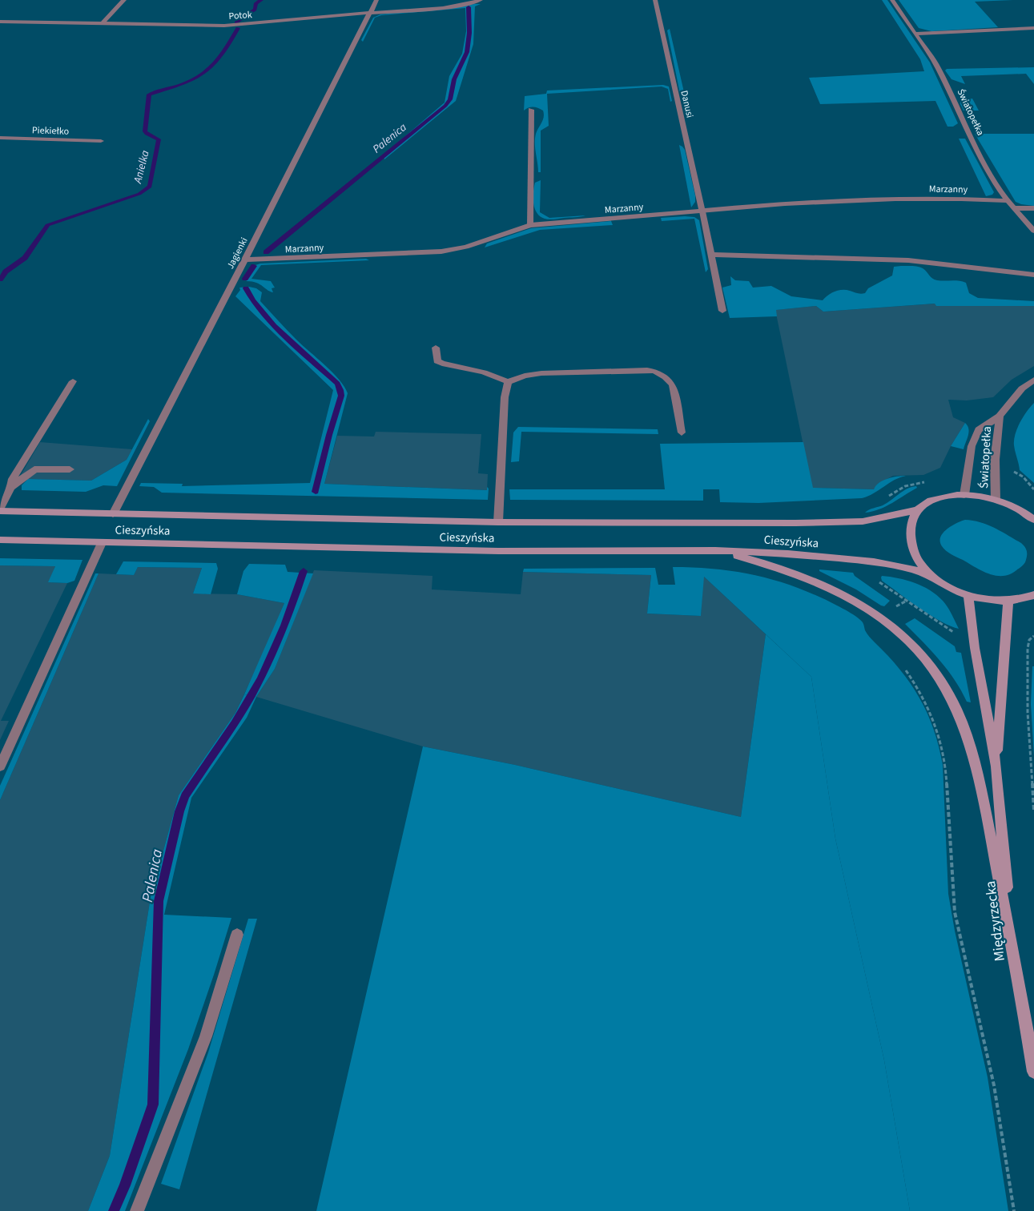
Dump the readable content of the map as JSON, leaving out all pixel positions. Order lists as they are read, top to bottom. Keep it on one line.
{"streets":{"main road":["Cieszyńska","Międzyrzecka"],"street":["Potok","Danusi","Światopełka","Piekiełko","Marzanny","Jagienki"]},"crossings":[["Potok","Jagienki"],["Danusi","Marzanny"],["Światopełka","Marzanny"],["Światopełka","Cieszyńska"],["Marzanny","Jagienki"],["Jagienki","Cieszyńska"]],"water":["Palenica","Anielka"]}
